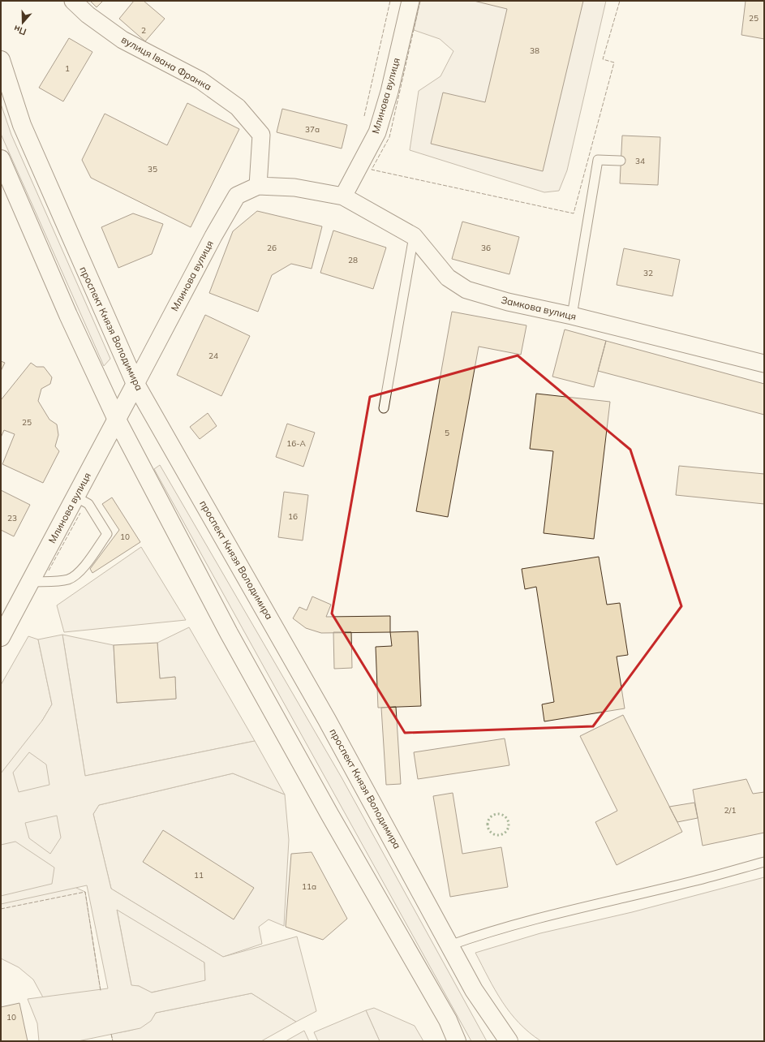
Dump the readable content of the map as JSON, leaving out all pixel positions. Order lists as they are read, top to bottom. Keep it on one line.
{"streets":{"main road":["Млинова вулиця","проспект Князя Володимира"],"street":["вулиця Івана Франка","Замкова вулиця"]},"crossings":[["вулиця Івана Франка","Млинова вулиця"],["Млинова вулиця","Замкова вулиця"],["Млинова вулиця","проспект Князя Володимира"]],"house_numbers":["25","2","38","1","37а","34","35","26","36","28","32","24","25","5","16-А","16","23","10","2/1","11","11а","10"],"north":"bottom"}
